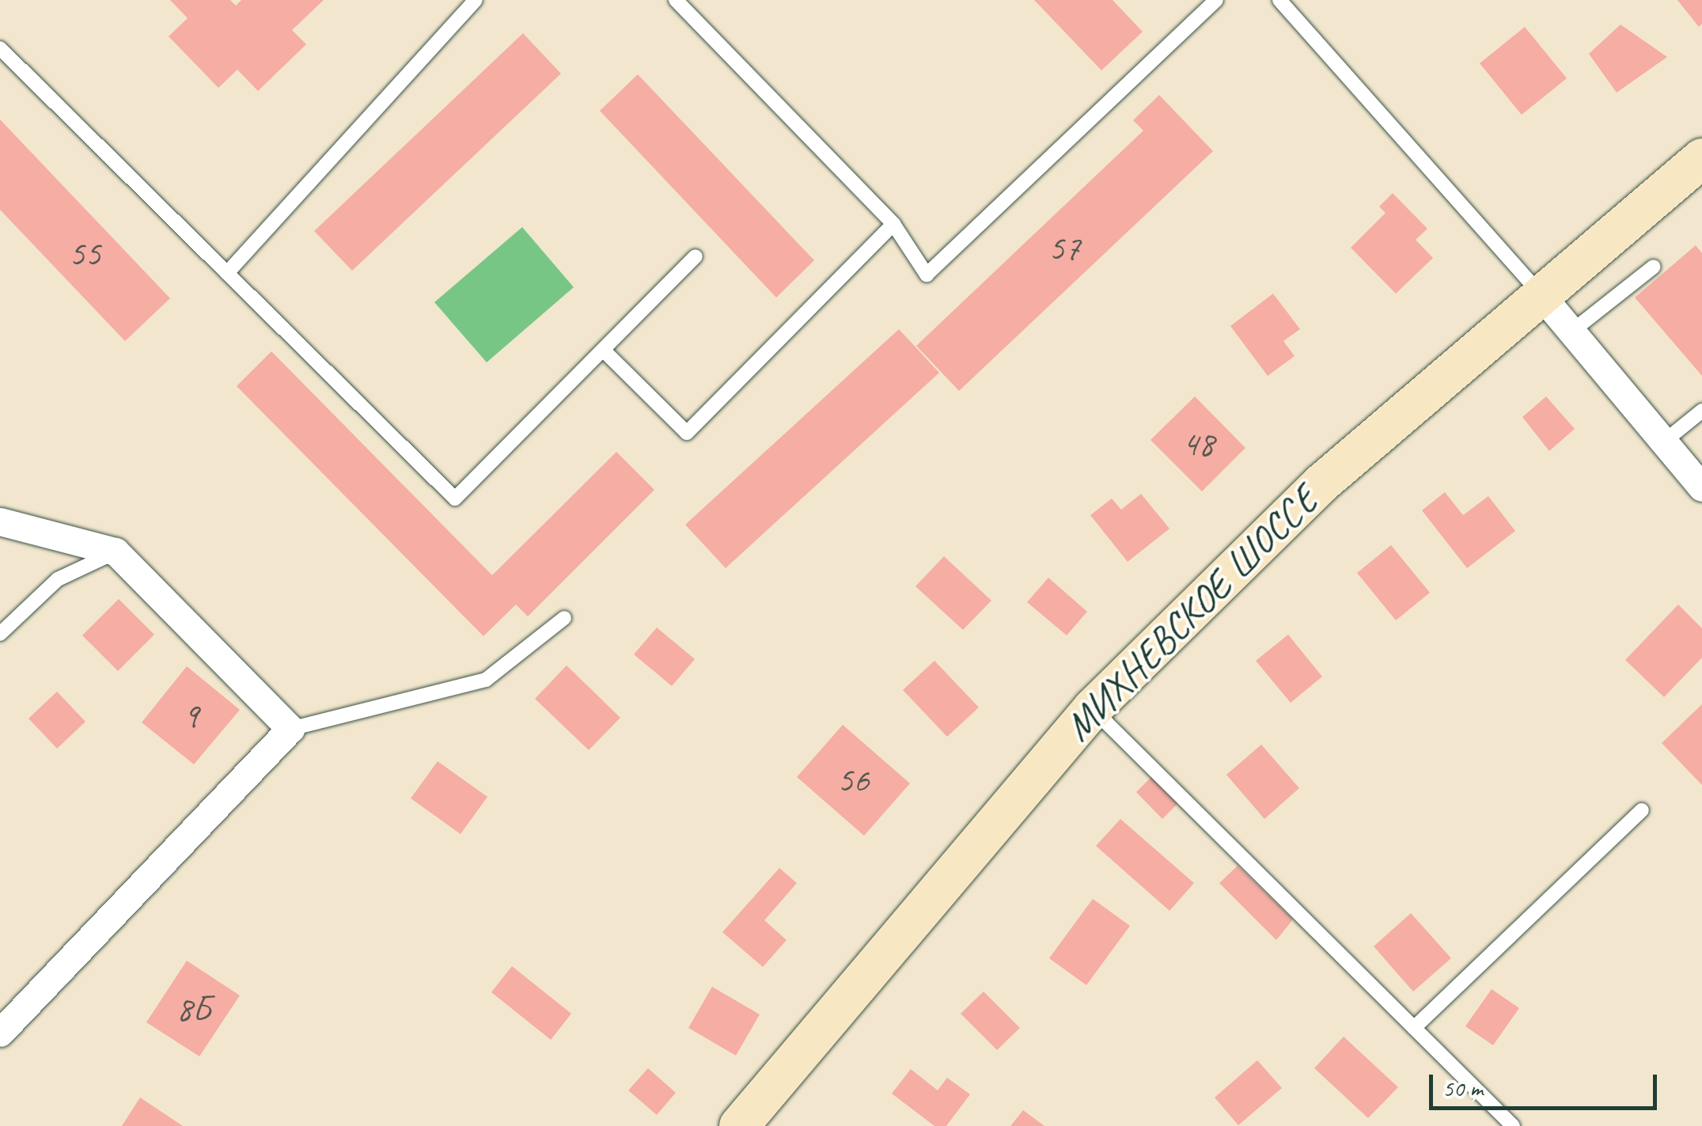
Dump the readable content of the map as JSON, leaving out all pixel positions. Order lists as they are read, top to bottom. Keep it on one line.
{"streets":{"street":["МИХНЕВСКОЕ ШОССЕ"]},"house_numbers":["57","55","48","9","56","8Б"],"scale_bar":"50 m"}
